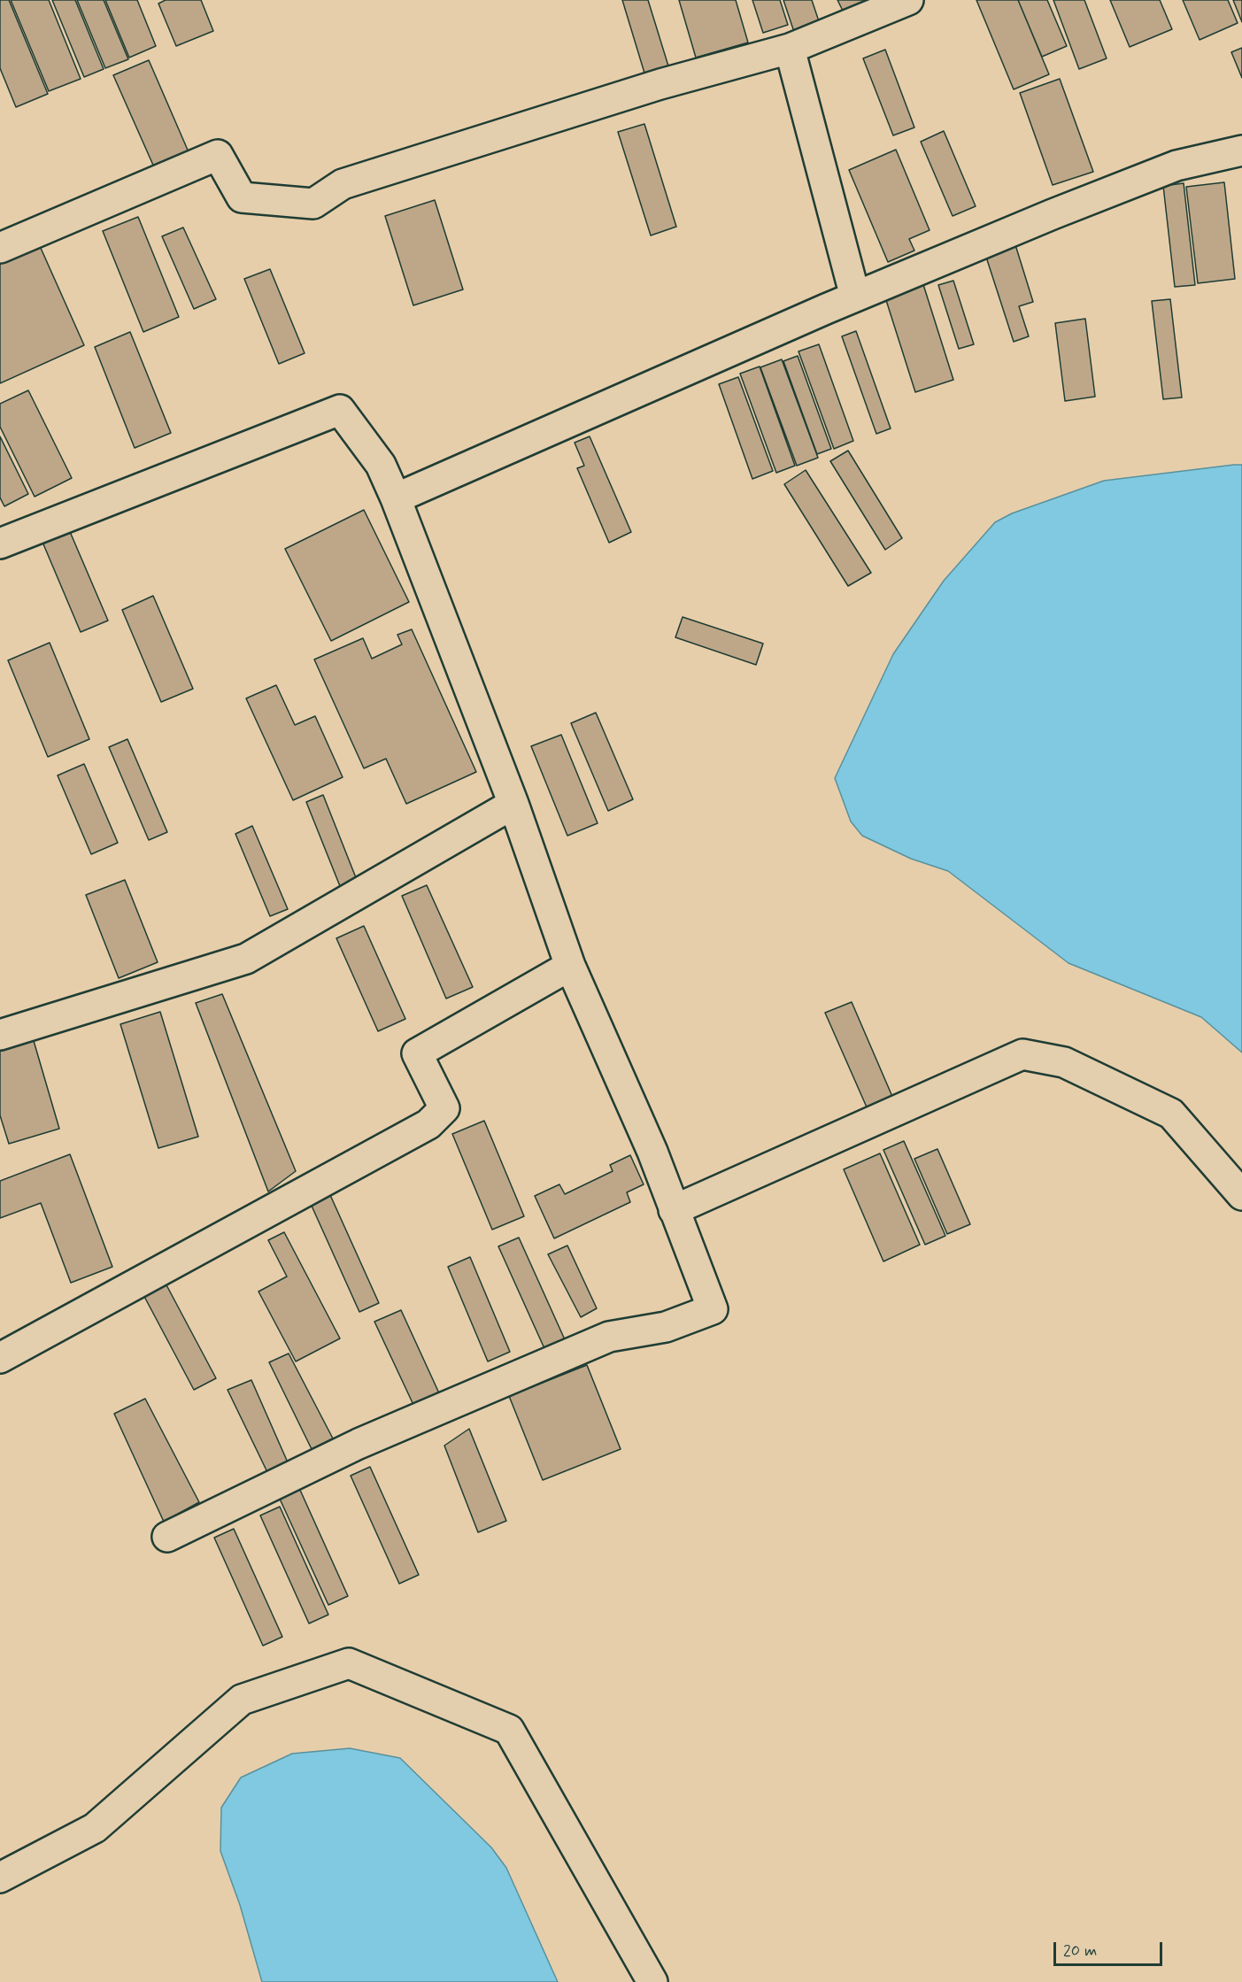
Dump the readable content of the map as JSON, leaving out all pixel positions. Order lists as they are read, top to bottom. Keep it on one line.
{"scale_bar":"20 m"}
